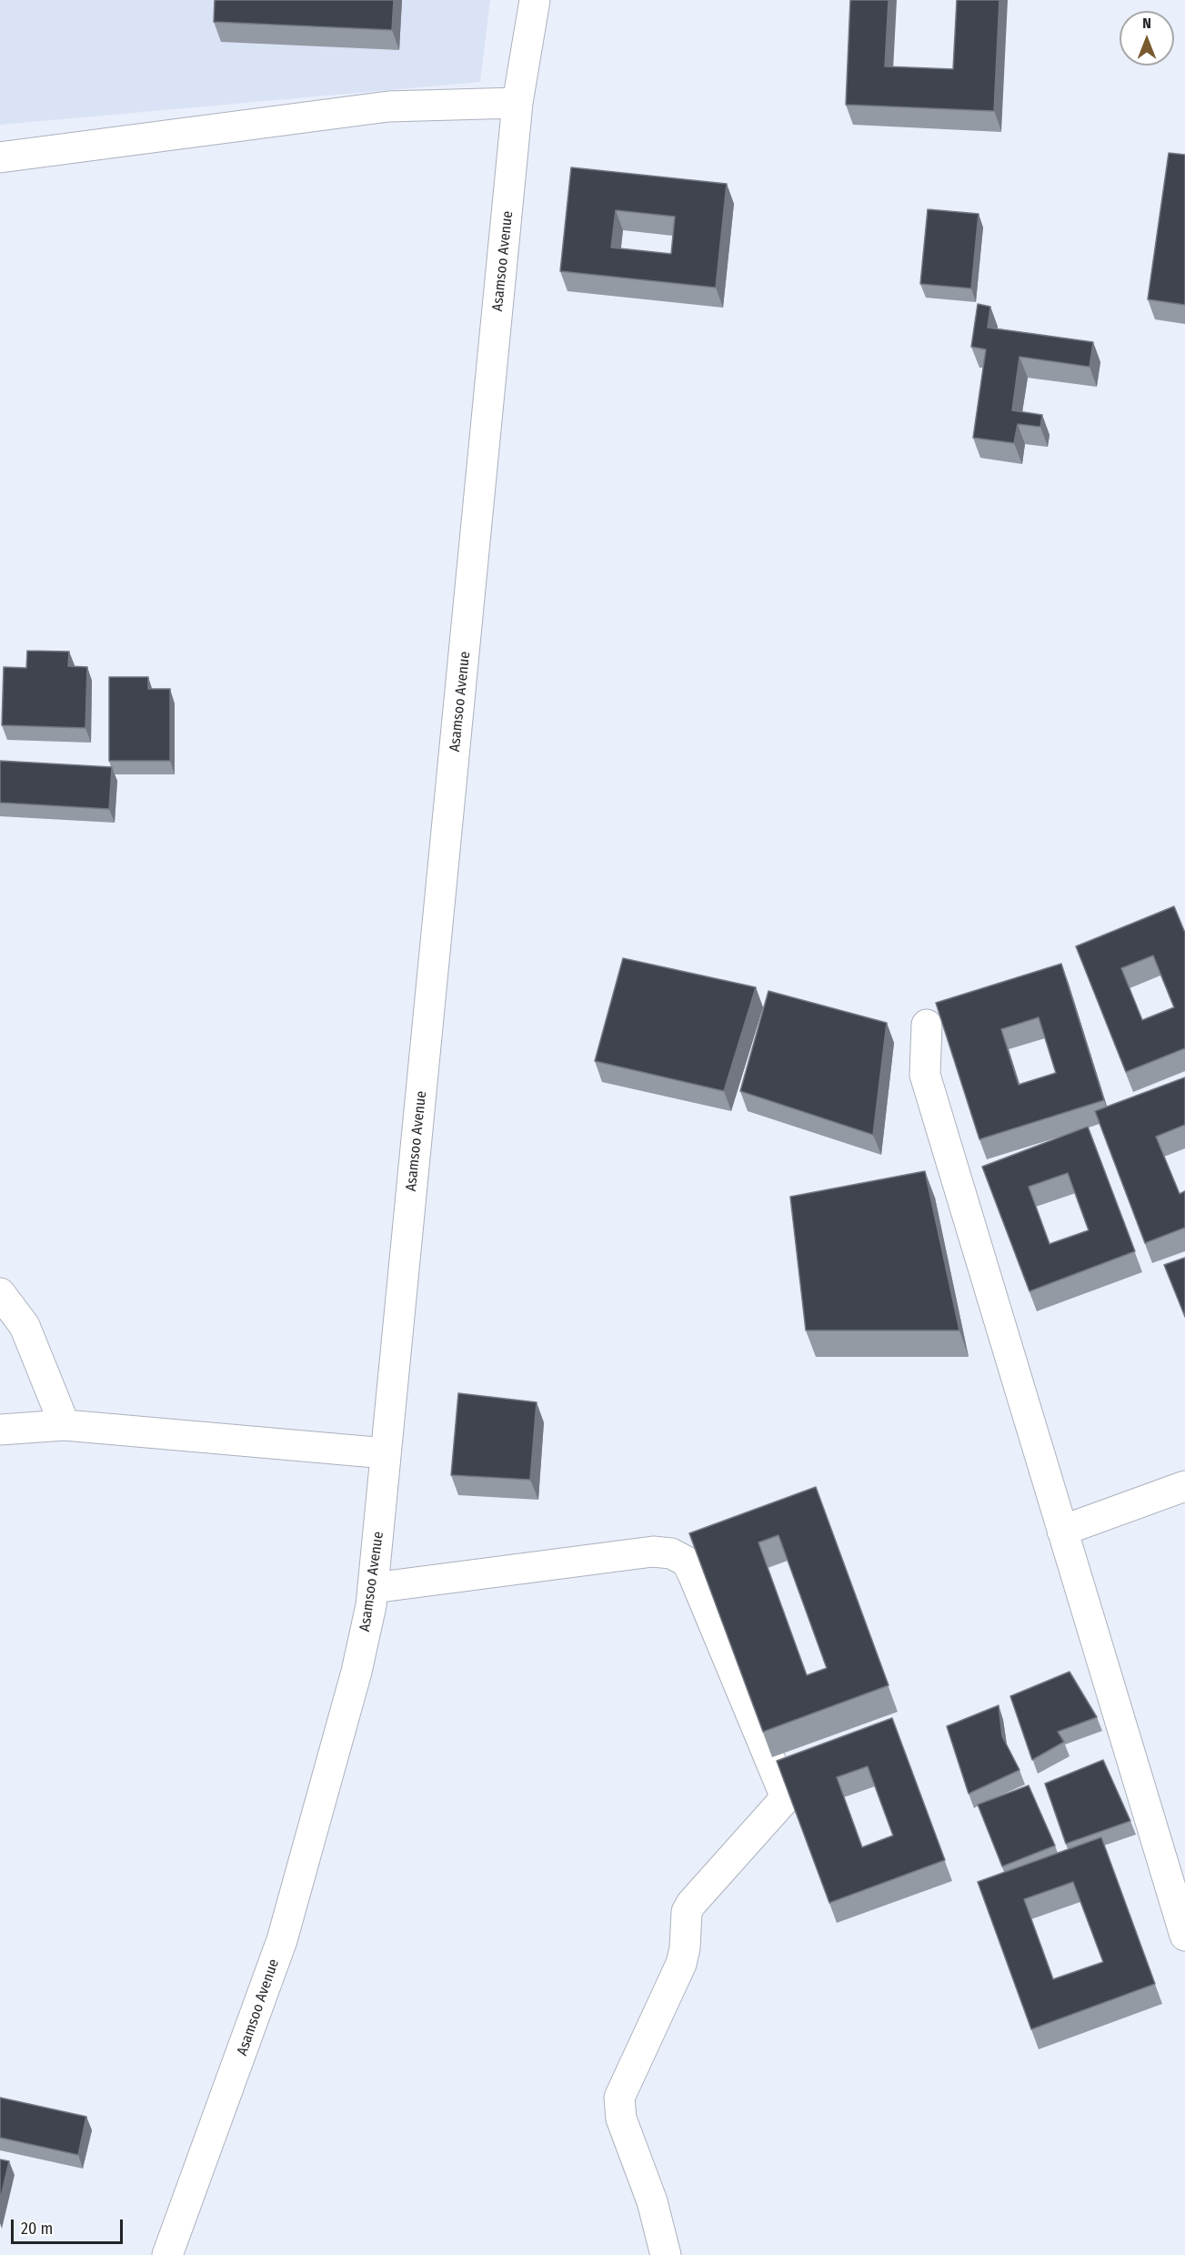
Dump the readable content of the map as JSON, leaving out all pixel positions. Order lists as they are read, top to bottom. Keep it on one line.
{"streets":{"street":["Asamsoo Avenue"]},"scale_bar":"20 m","north":"top"}
